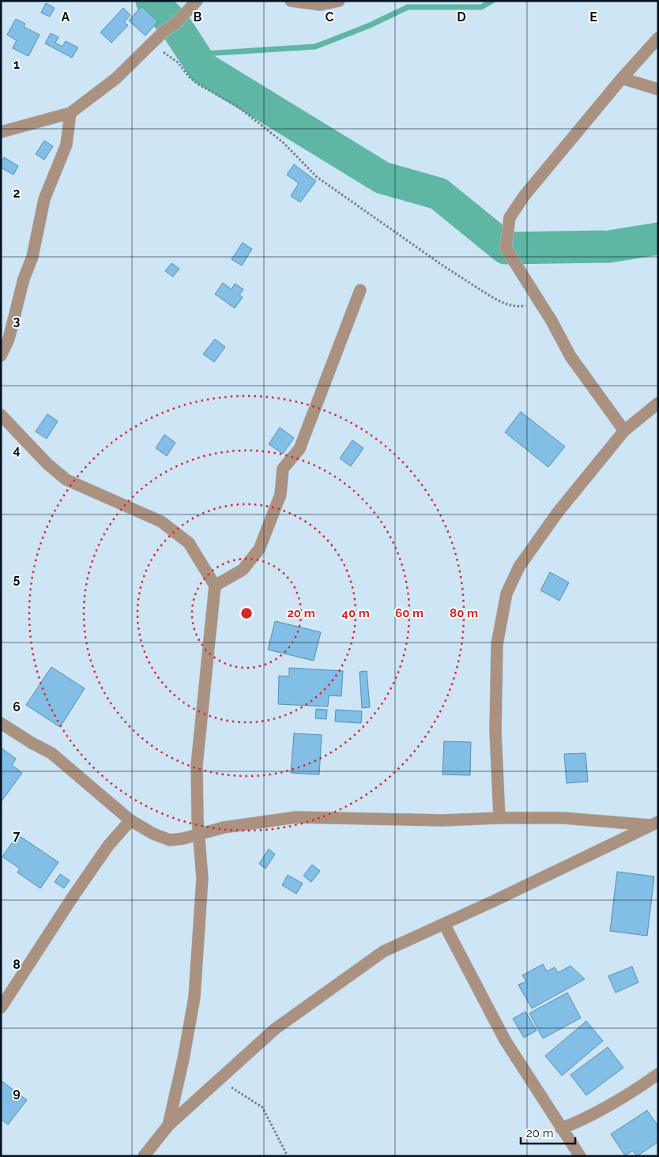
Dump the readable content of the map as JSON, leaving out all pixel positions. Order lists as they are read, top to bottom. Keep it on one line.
{"scale_bar":"20 m","grid":{"columns":["A","B","C","D","E"],"rows":["1","2","3","4","5","6","7","8","9"]},"rings":["20 m","40 m","60 m","80 m"]}
